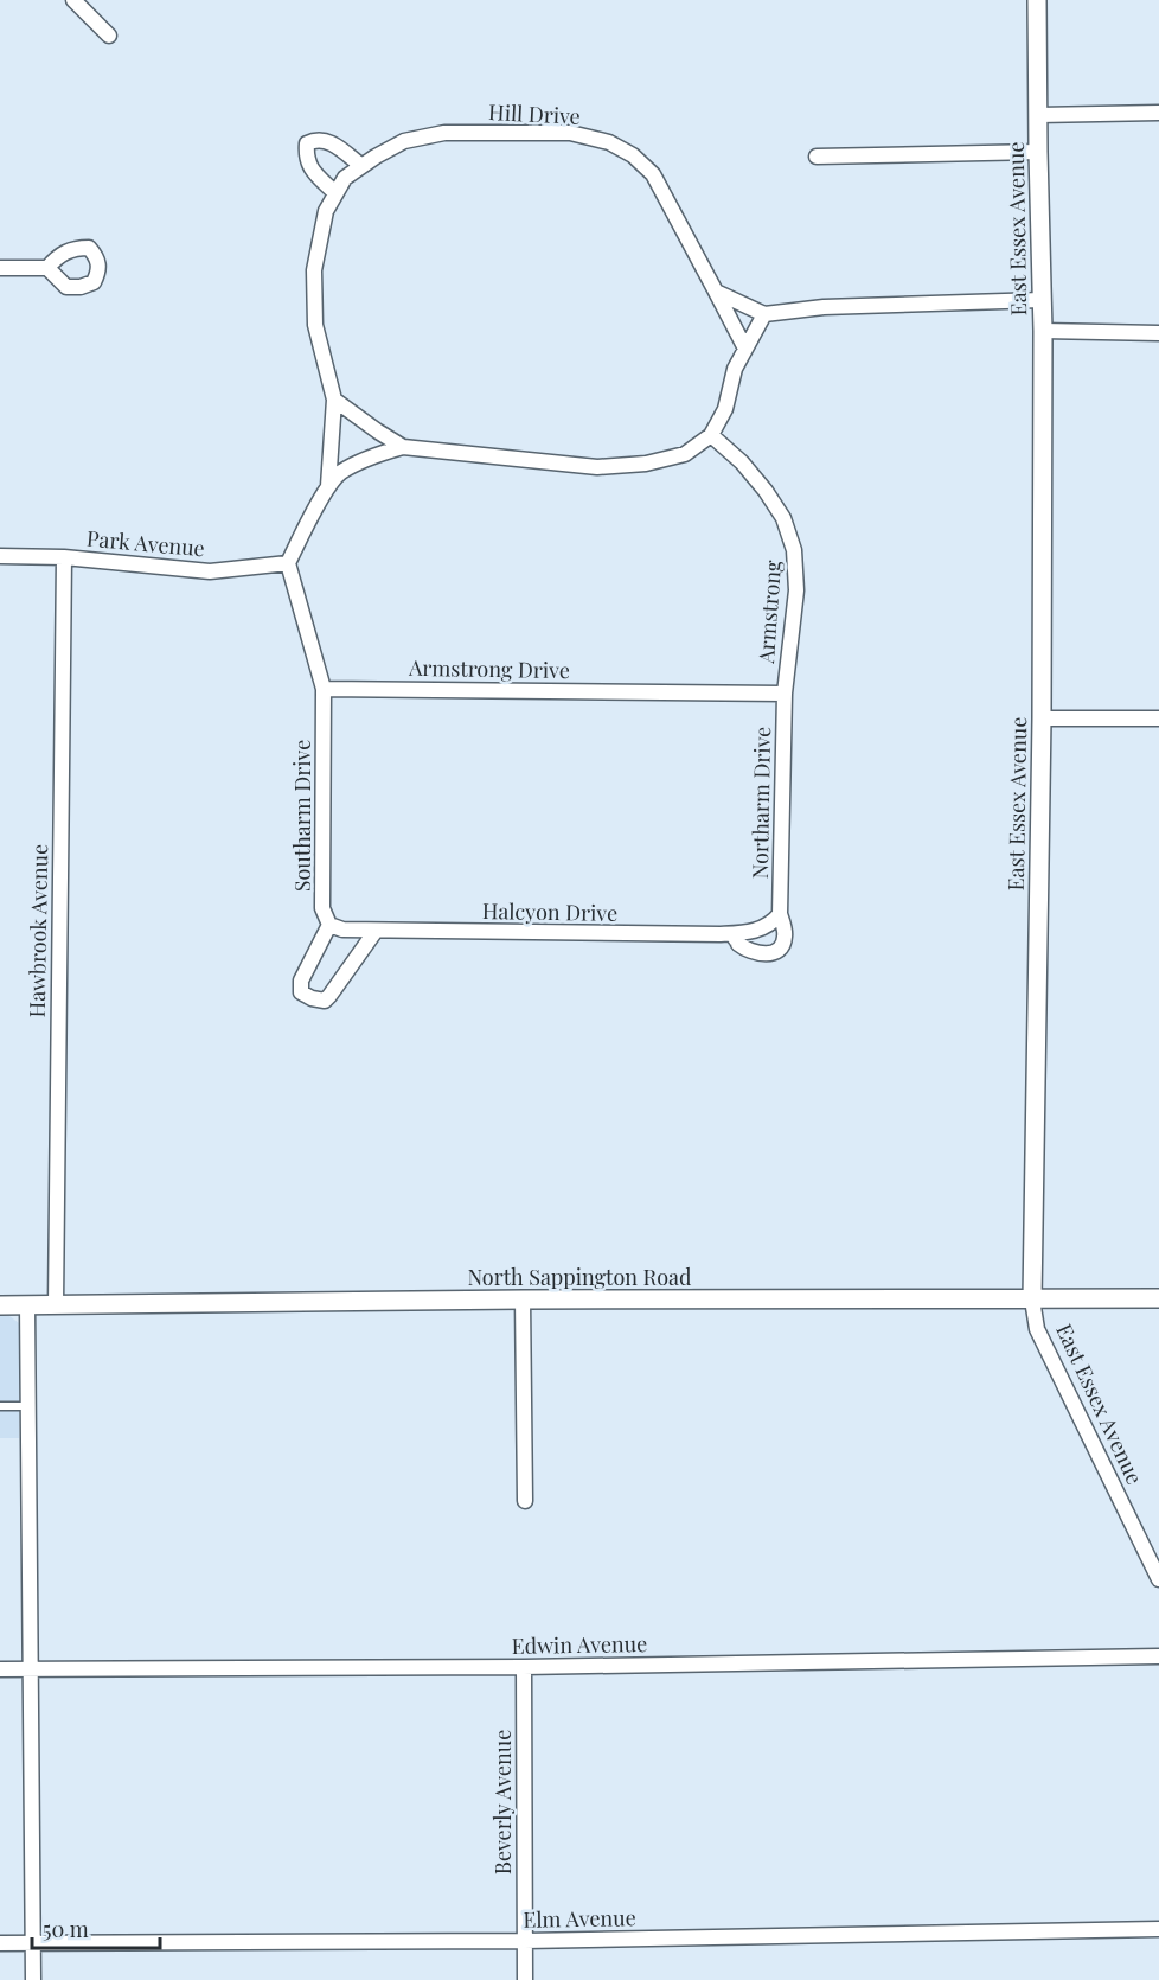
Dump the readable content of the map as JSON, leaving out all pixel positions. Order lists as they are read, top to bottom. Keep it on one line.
{"streets":{"street":["Hill Drive","East Essex Avenue","Park Avenue","Armstrong","Armstrong Drive","Northarm Drive","Southarm Drive","Halcyon Drive","Hawbrook Avenue","North Sappington Road","Edwin Avenue","Beverly Avenue","Elm Avenue"]},"crossings":[["Hill Drive","Park Avenue"],["Hill Drive","Armstrong"],["East Essex Avenue","North Sappington Road"],["Park Avenue","Hawbrook Avenue"],["Armstrong","Armstrong Drive"],["Armstrong","Northarm Drive"],["Armstrong Drive","Northarm Drive"],["Armstrong Drive","Southarm Drive"],["Northarm Drive","Halcyon Drive"],["Southarm Drive","Halcyon Drive"],["Hawbrook Avenue","North Sappington Road"],["Edwin Avenue","Beverly Avenue"],["Beverly Avenue","Elm Avenue"]],"scale_bar":"50 m"}
